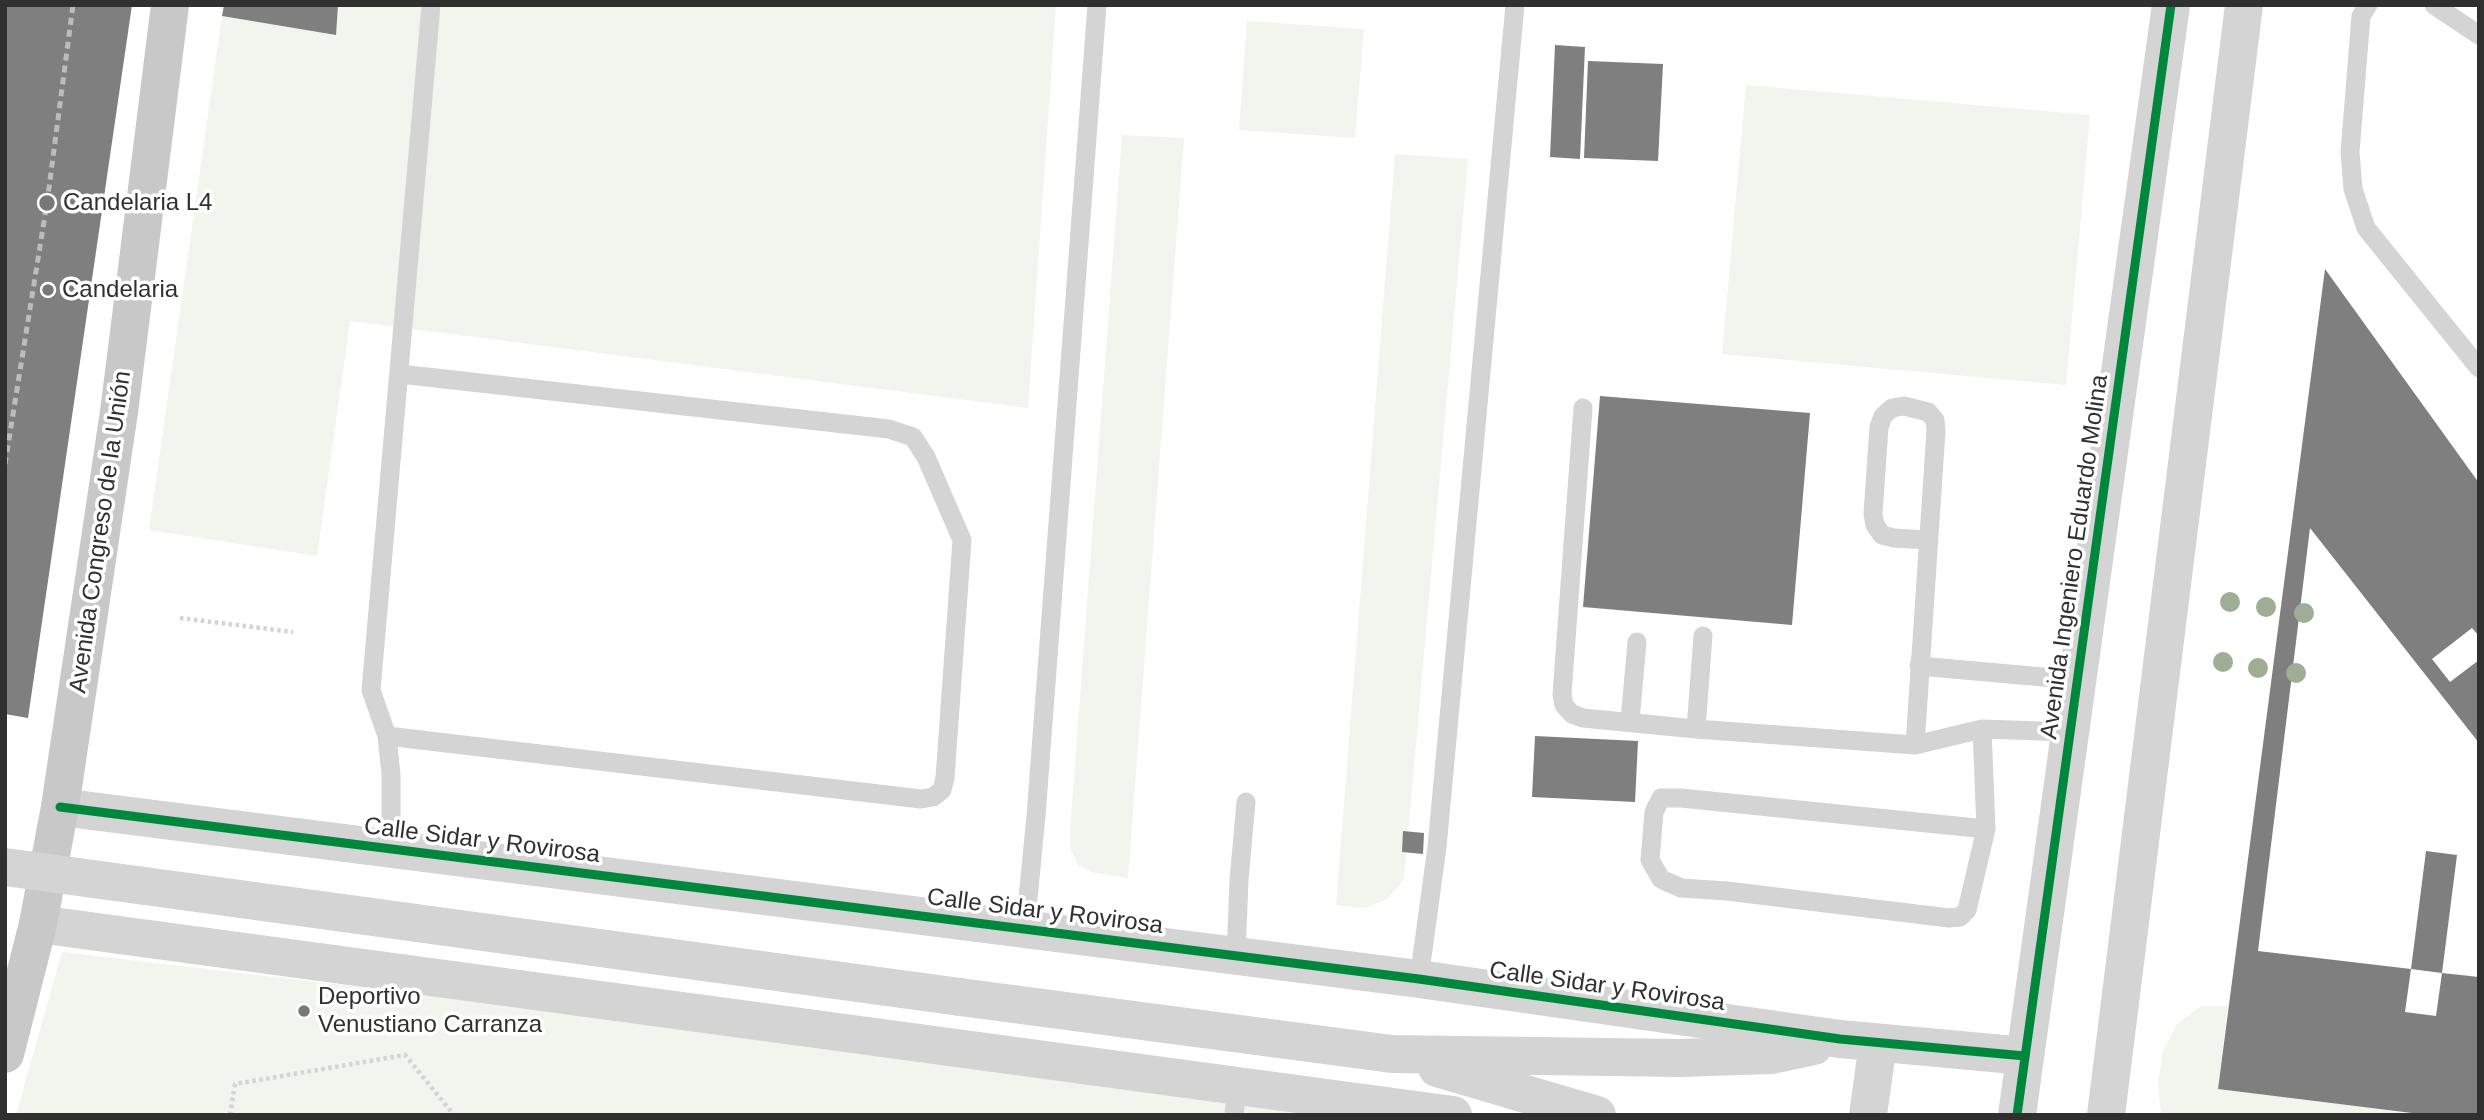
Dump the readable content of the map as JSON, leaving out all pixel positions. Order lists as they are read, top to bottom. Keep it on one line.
{"streets":{"main road":["Avenida Congreso de la Unión"],"street":["Avenida Ingeniero Eduardo Molina","Calle Sidar y Rovirosa"]},"crossings":[["Avenida Congreso de la Unión","Calle Sidar y Rovirosa"],["Avenida Ingeniero Eduardo Molina","Calle Sidar y Rovirosa"]],"places":["Candelaria L4","Candelaria","Deportivo Venustiano Carranza"]}
